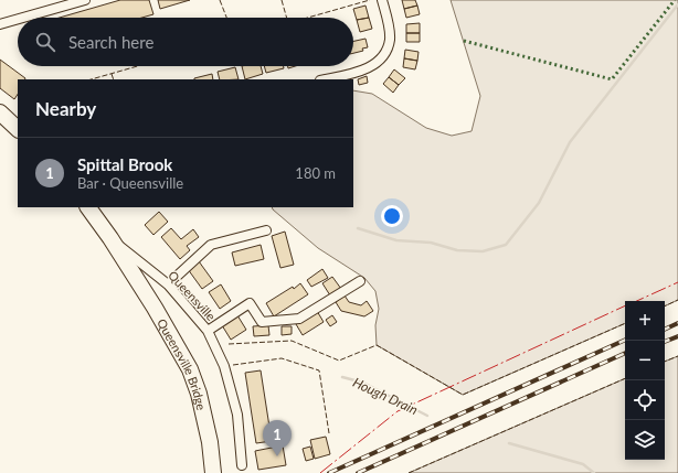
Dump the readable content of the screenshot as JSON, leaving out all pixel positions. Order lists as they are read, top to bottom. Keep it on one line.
{"streets":{"highway":["Queensville Bridge"],"street":["Queensville"]},"crossings":[["Queensville","Queensville Bridge"]],"water":["Hough Drain"],"page":{"search":"Search here","heading":"Nearby","list":[{"mark":"1","name":"Spittal Brook","note":"Bar · Queensville","value":"180 m"}],"map_buttons":["+","−"],"pins":"1"}}
